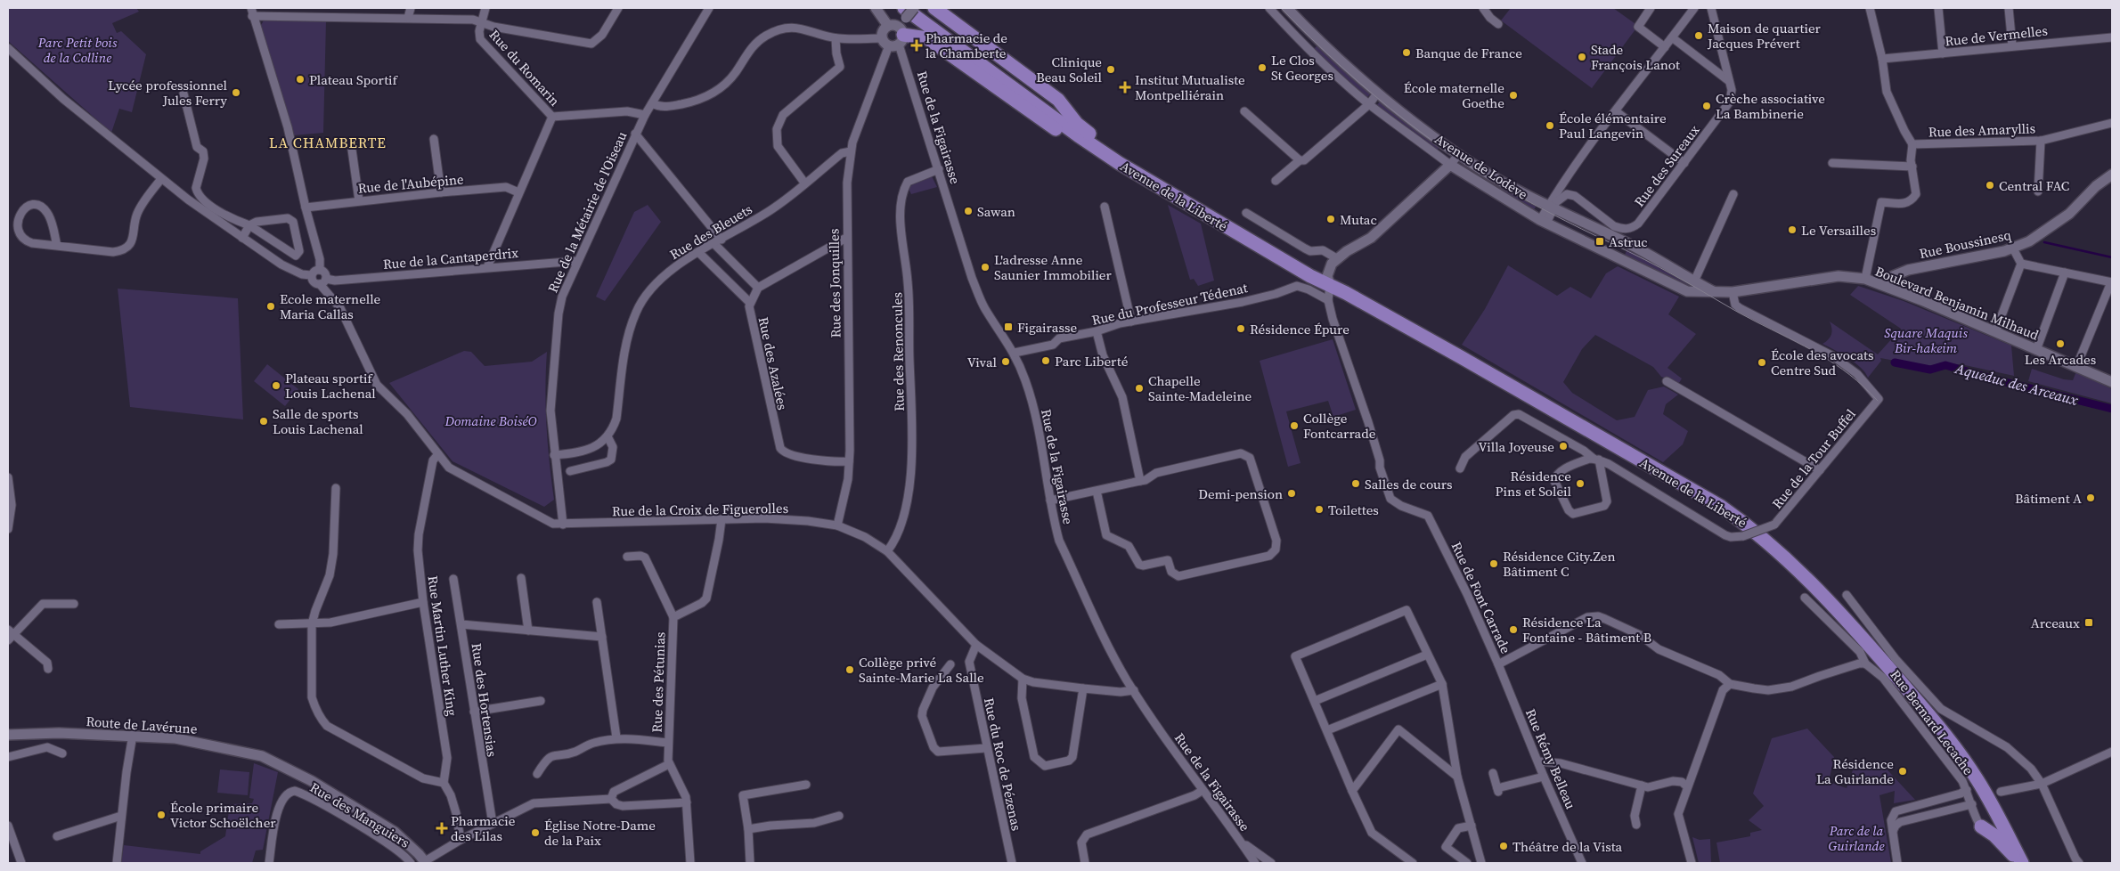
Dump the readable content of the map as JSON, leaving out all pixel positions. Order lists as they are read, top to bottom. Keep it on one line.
{"streets":{"main road":["Avenue de la Liberté"],"street":["Rue de Vermelles","Rue du Romarin","Rue de la Figairasse","Rue des Amaryllis","Rue des Sureaux","Avenue de Lodève","Rue de l'Aubépine","Rue de la Métairie de l'Oiseau","Rue des Bleuets","Rue Boussinesq","Rue de la Cantaperdrix","Rue des Jonquilles","Boulevard Benjamin Milhaud","Rue du Professeur Tédenat","Rue des Renoncules","Rue des Azalées","Rue de la Tour Buffel","Rue de la Croix de Figuerolles","Rue de Font Carrade","Rue Martin Luther King","Rue des Pétunias","Rue des Hortensias","Rue Bernard Lecache","Route de Lavérune","Rue Rémy Belleau","Rue du Roc de Pézenas","Rue des Manguiers"]},"crossings":[["Rue du Romarin","Rue de la Métairie de l'Oiseau"],["Rue de la Figairasse","Rue des Jonquilles"],["Rue de la Figairasse","Rue du Professeur Tédenat"],["Rue de la Figairasse","Rue des Renoncules"],["Rue de la Figairasse","Rue de la Croix de Figuerolles"],["Rue des Amaryllis","Boulevard Benjamin Milhaud"],["Rue des Sureaux","Avenue de Lodève"],["Avenue de Lodève","Boulevard Benjamin Milhaud"],["Avenue de Lodève","Rue de la Tour Buffel"],["Avenue de la Liberté","Rue de Font Carrade"],["Rue de la Métairie de l'Oiseau","Rue des Bleuets"],["Rue de la Métairie de l'Oiseau","Rue de la Cantaperdrix"],["Rue de la Métairie de l'Oiseau","Rue de la Croix de Figuerolles"],["Rue des Bleuets","Rue des Jonquilles"],["Rue Boussinesq","Boulevard Benjamin Milhaud"],["Rue de la Cantaperdrix","Rue de la Croix de Figuerolles"],["Rue des Jonquilles","Rue des Azalées"],["Rue des Jonquilles","Rue de la Croix de Figuerolles"],["Boulevard Benjamin Milhaud","Rue de la Tour Buffel"],["Rue du Professeur Tédenat","Rue de Font Carrade"],["Rue des Renoncules","Rue de la Croix de Figuerolles"],["Rue de la Croix de Figuerolles","Rue Martin Luther King"],["Rue de la Croix de Figuerolles","Rue des Pétunias"],["Rue de la Croix de Figuerolles","Rue du Roc de Pézenas"],["Rue de Font Carrade","Rue Bernard Lecache"],["Rue de Font Carrade","Rue Rémy Belleau"]],"districts":["LA CHAMBERTE"],"water":["Aqueduc des Arceaux"],"parks":["Parc Petit bois de la Colline","Square Maquis Bir-hakeim","Domaine BoiséO","Parc de la Guirlande"],"places":{"other":["Maison de quartier Jacques Prévert","Banque de France","Stade François Lanot","Le Clos St Georges","Clinique Beau Soleil","Plateau Sportif","Lycée professionnel Jules Ferry","École maternelle Goethe","Crèche associative La Bambinerie","École élémentaire Paul Langevin","Central FAC","Sawan","Mutac","Le Versailles","L'adresse Anne Saunier Immobilier","Ecole maternelle Maria Callas","Résidence Épure","Les Arcades","Parc Liberté","Vival","École des avocats Centre Sud","Plateau sportif Louis Lachenal","Chapelle Sainte-Madeleine","Salle de sports Louis Lachenal","Collège Fontcarrade","Villa Joyeuse","Salles de cours","Résidence Pins et Soleil","Demi-pension","Bâtiment A","Toilettes","Résidence City.Zen Bâtiment C","Résidence La Fontaine - Bâtiment B","Collège privé Sainte-Marie La Salle","Résidence La Guirlande","École primaire Victor Schoëlcher","Église Notre-Dame de la Paix","Théâtre de la Vista"],"health":["Pharmacie de la Chamberte","Institut Mutualiste Montpelliérain","Pharmacie des Lilas"],"transit":["Astruc","Figairasse","Arceaux"]}}
